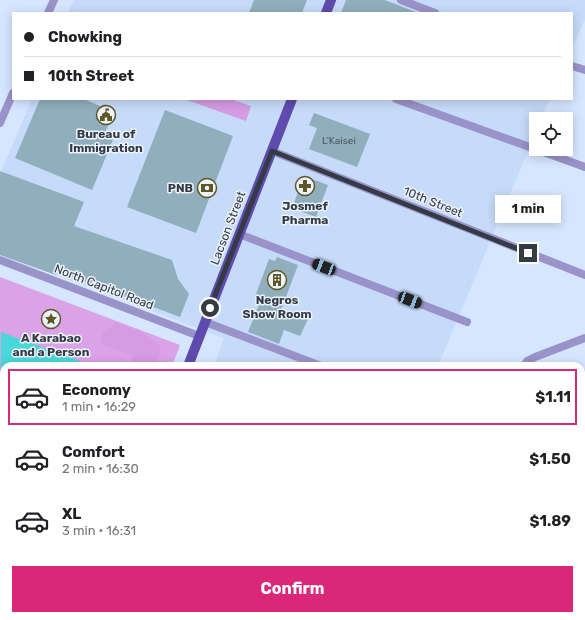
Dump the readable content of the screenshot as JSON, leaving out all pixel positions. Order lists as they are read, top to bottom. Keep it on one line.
{"streets":{"main road":["Lacson Street"],"street":["10th Street","North Capitol Road"]},"crossings":[["10th Street","Lacson Street"],["Lacson Street","North Capitol Road"]],"places":{"public building":["Bureau of Immigration"],"pharmacy":["Josmef Pharma"],"bank":["PNB"],"building":["Negros Show Room"],"place":["A Karabao and a Person"]},"house_numbers":["L'Kaisei"],"page":{"banner":["Chowking","10th Street"],"bubble":"1 min","list":[{"name":"Economy","note":"1 min · 16:29","value":"$1.11"},{"name":"Comfort","note":"2 min · 16:30","value":"$1.50"},{"name":"XL","note":"3 min · 16:31","value":"$1.89"}],"buttons":"Confirm"}}
